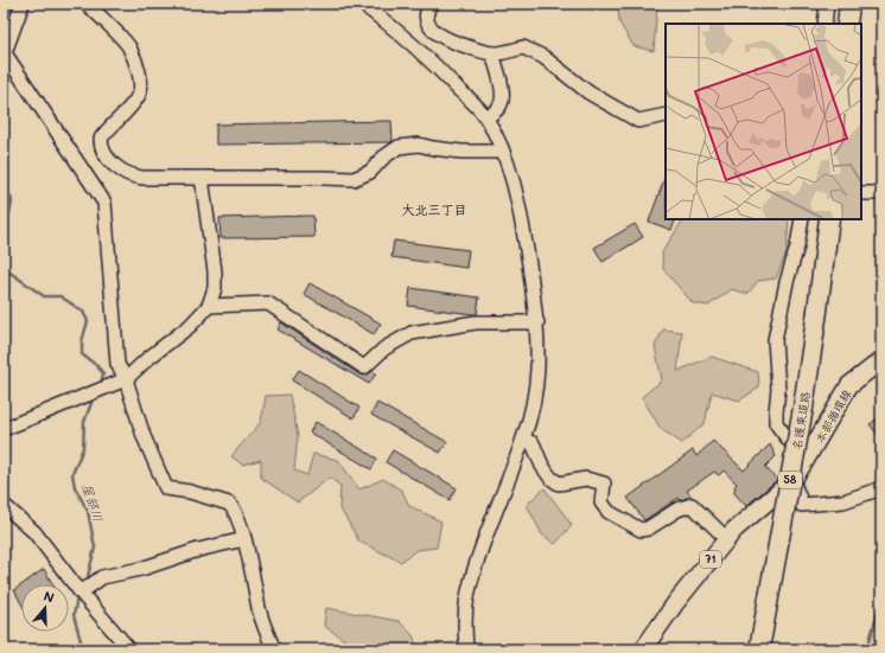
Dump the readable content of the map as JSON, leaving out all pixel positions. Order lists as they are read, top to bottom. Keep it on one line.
{"streets":{"highway":["名護東道路","58"],"main road":["本部循環線","71"]},"districts":["大北三丁目"],"water":["屋部川"],"north":"top"}
